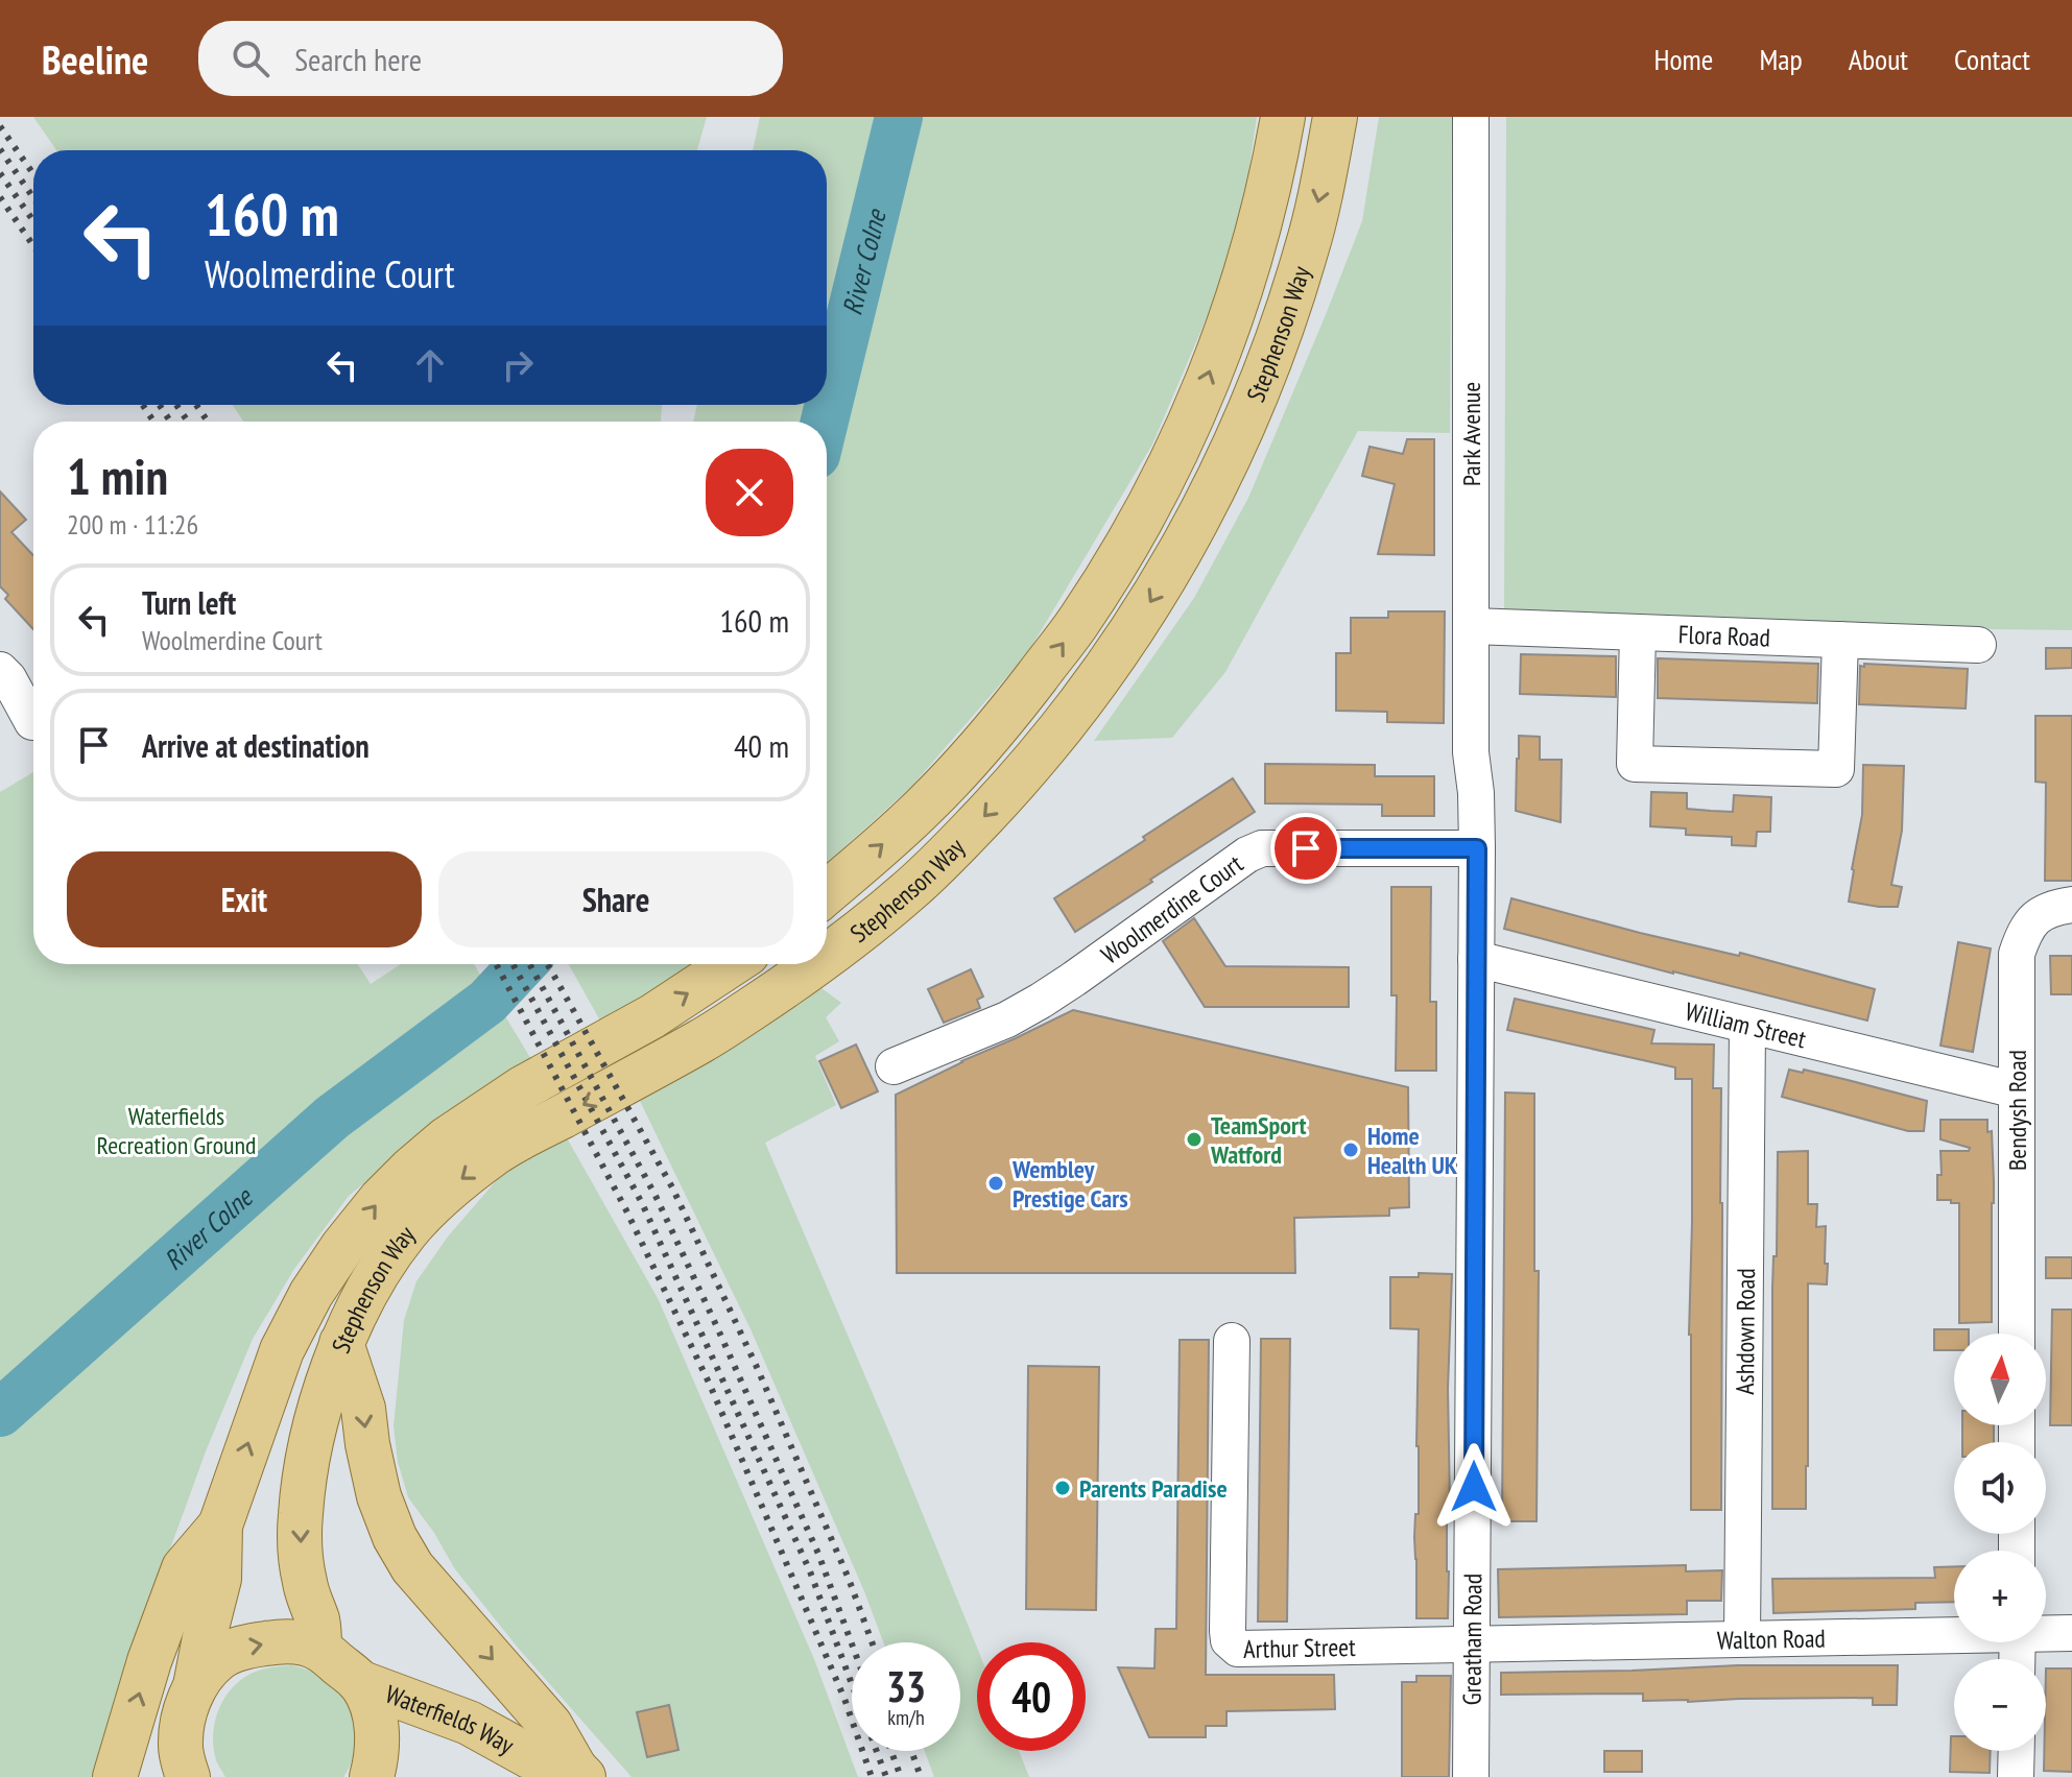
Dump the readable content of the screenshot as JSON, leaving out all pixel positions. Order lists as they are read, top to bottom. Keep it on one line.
{"streets":{"main road":["Stephenson Way","Waterfields Way"],"street":["Park Avenue","Flora Road","Woolmerdine Court","William Street","Bendysh Road","Ashdown Road","Walton Road","Greatham Road","Arthur Street"]},"crossings":[["Park Avenue","Flora Road"],["Park Avenue","Greatham Road"],["Woolmerdine Court","Greatham Road"],["William Street","Bendysh Road"],["William Street","Ashdown Road"],["William Street","Greatham Road"],["Ashdown Road","Walton Road"],["Walton Road","Greatham Road"],["Walton Road","Arthur Street"],["Greatham Road","Arthur Street"]],"water":["River Colne"],"parks":["Waterfields Recreation Ground"],"places":["TeamSport Watford","Home Health UK","Wembley Prestige Cars","Parents Paradise"],"north":"top","page":{"header":"Beeline","search":"Search here","nav":["Home","Map","About","Contact"],"turn":["160 m","Woolmerdine Court"],"heading":["1 min","200 m · 11:26"],"list":[{"name":"Turn left","note":"Woolmerdine Court","value":"160 m"},{"name":"Arrive at destination","value":"40 m"}],"buttons":["Exit","Share"],"map_buttons":["+","−"],"speed":"33 km/h","limit":"40"}}
